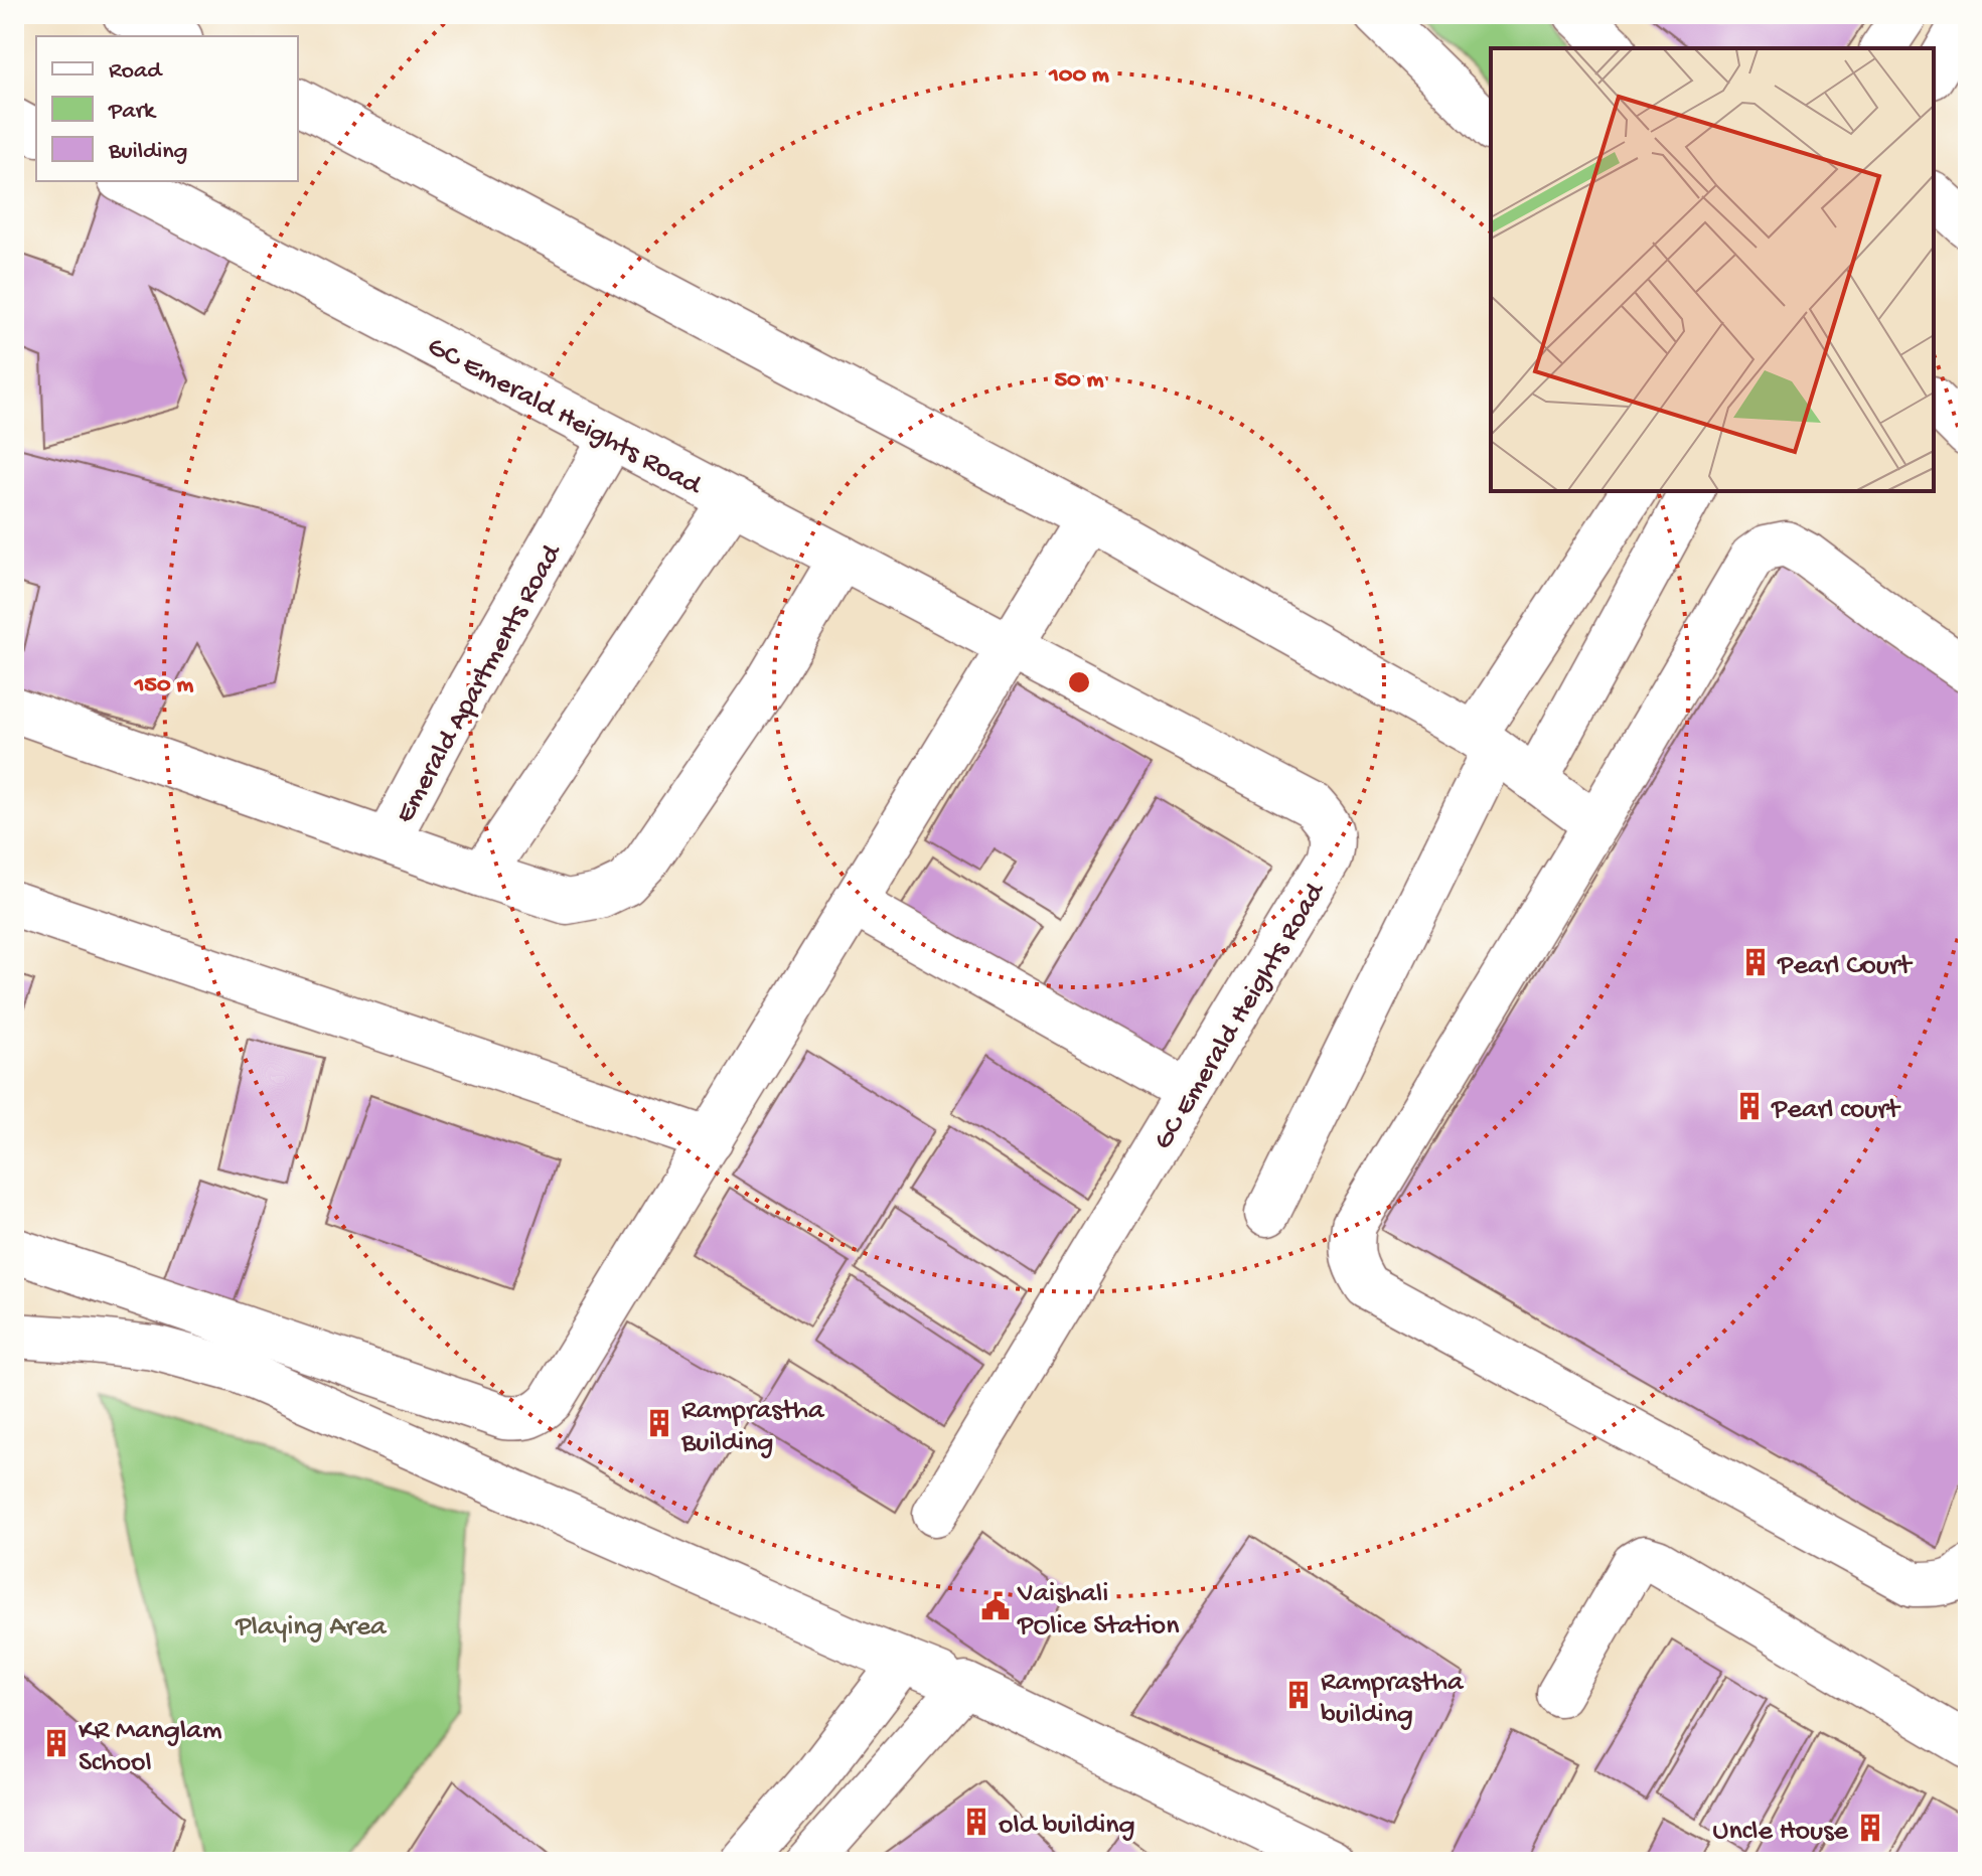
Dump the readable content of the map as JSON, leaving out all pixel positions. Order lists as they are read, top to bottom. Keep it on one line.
{"streets":{"street":["GC Emerald Heights Road","Emerald Apartments Road"]},"crossings":[["GC Emerald Heights Road","Emerald Apartments Road"]],"parks":["Playing Area"],"places":{"building":["Pearl Court","Pearl court","Ramprastha Building","Ramprastha building","KR Manglam School","old building","Uncle House"],"public building":["Vaishali POlice Station"]},"legend":["Road","Park","Building"],"rings":["100 m","50 m","150 m"]}
